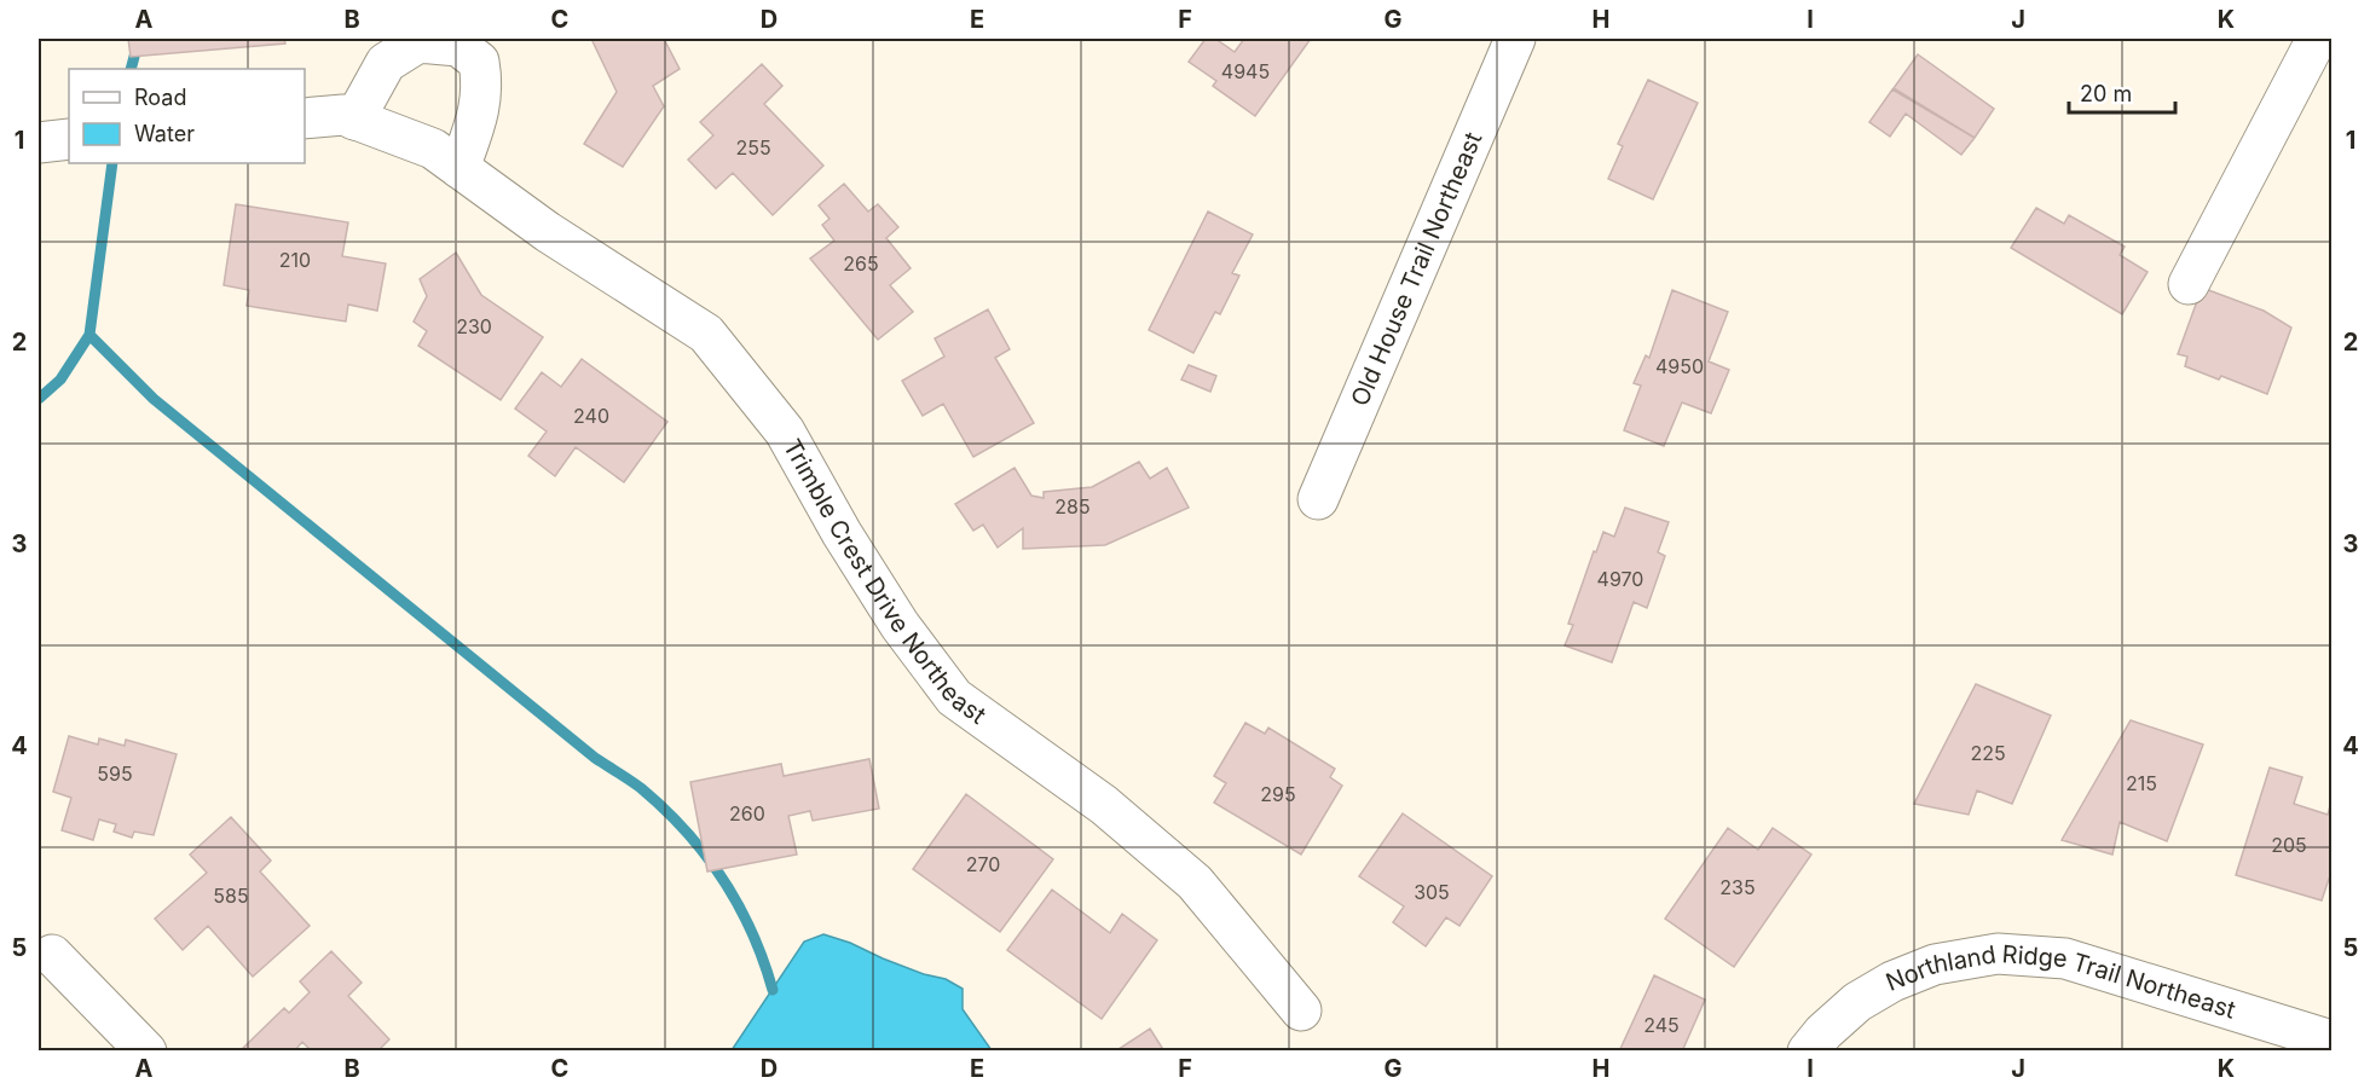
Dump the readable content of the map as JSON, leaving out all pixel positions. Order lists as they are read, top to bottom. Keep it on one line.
{"streets":{"street":["Old House Trail Northeast","Trimble Crest Drive Northeast","Northland Ridge Trail Northeast"]},"house_numbers":["4945","255","210","265","230","4950","240","285","4970","225","595","215","295","260","205","270","235","305","585","245"],"legend":["Road","Water"],"scale_bar":"20 m","grid":{"columns":["A","B","C","D","E","F","G","H","I","J","K"],"rows":["1","2","3","4","5"]}}
